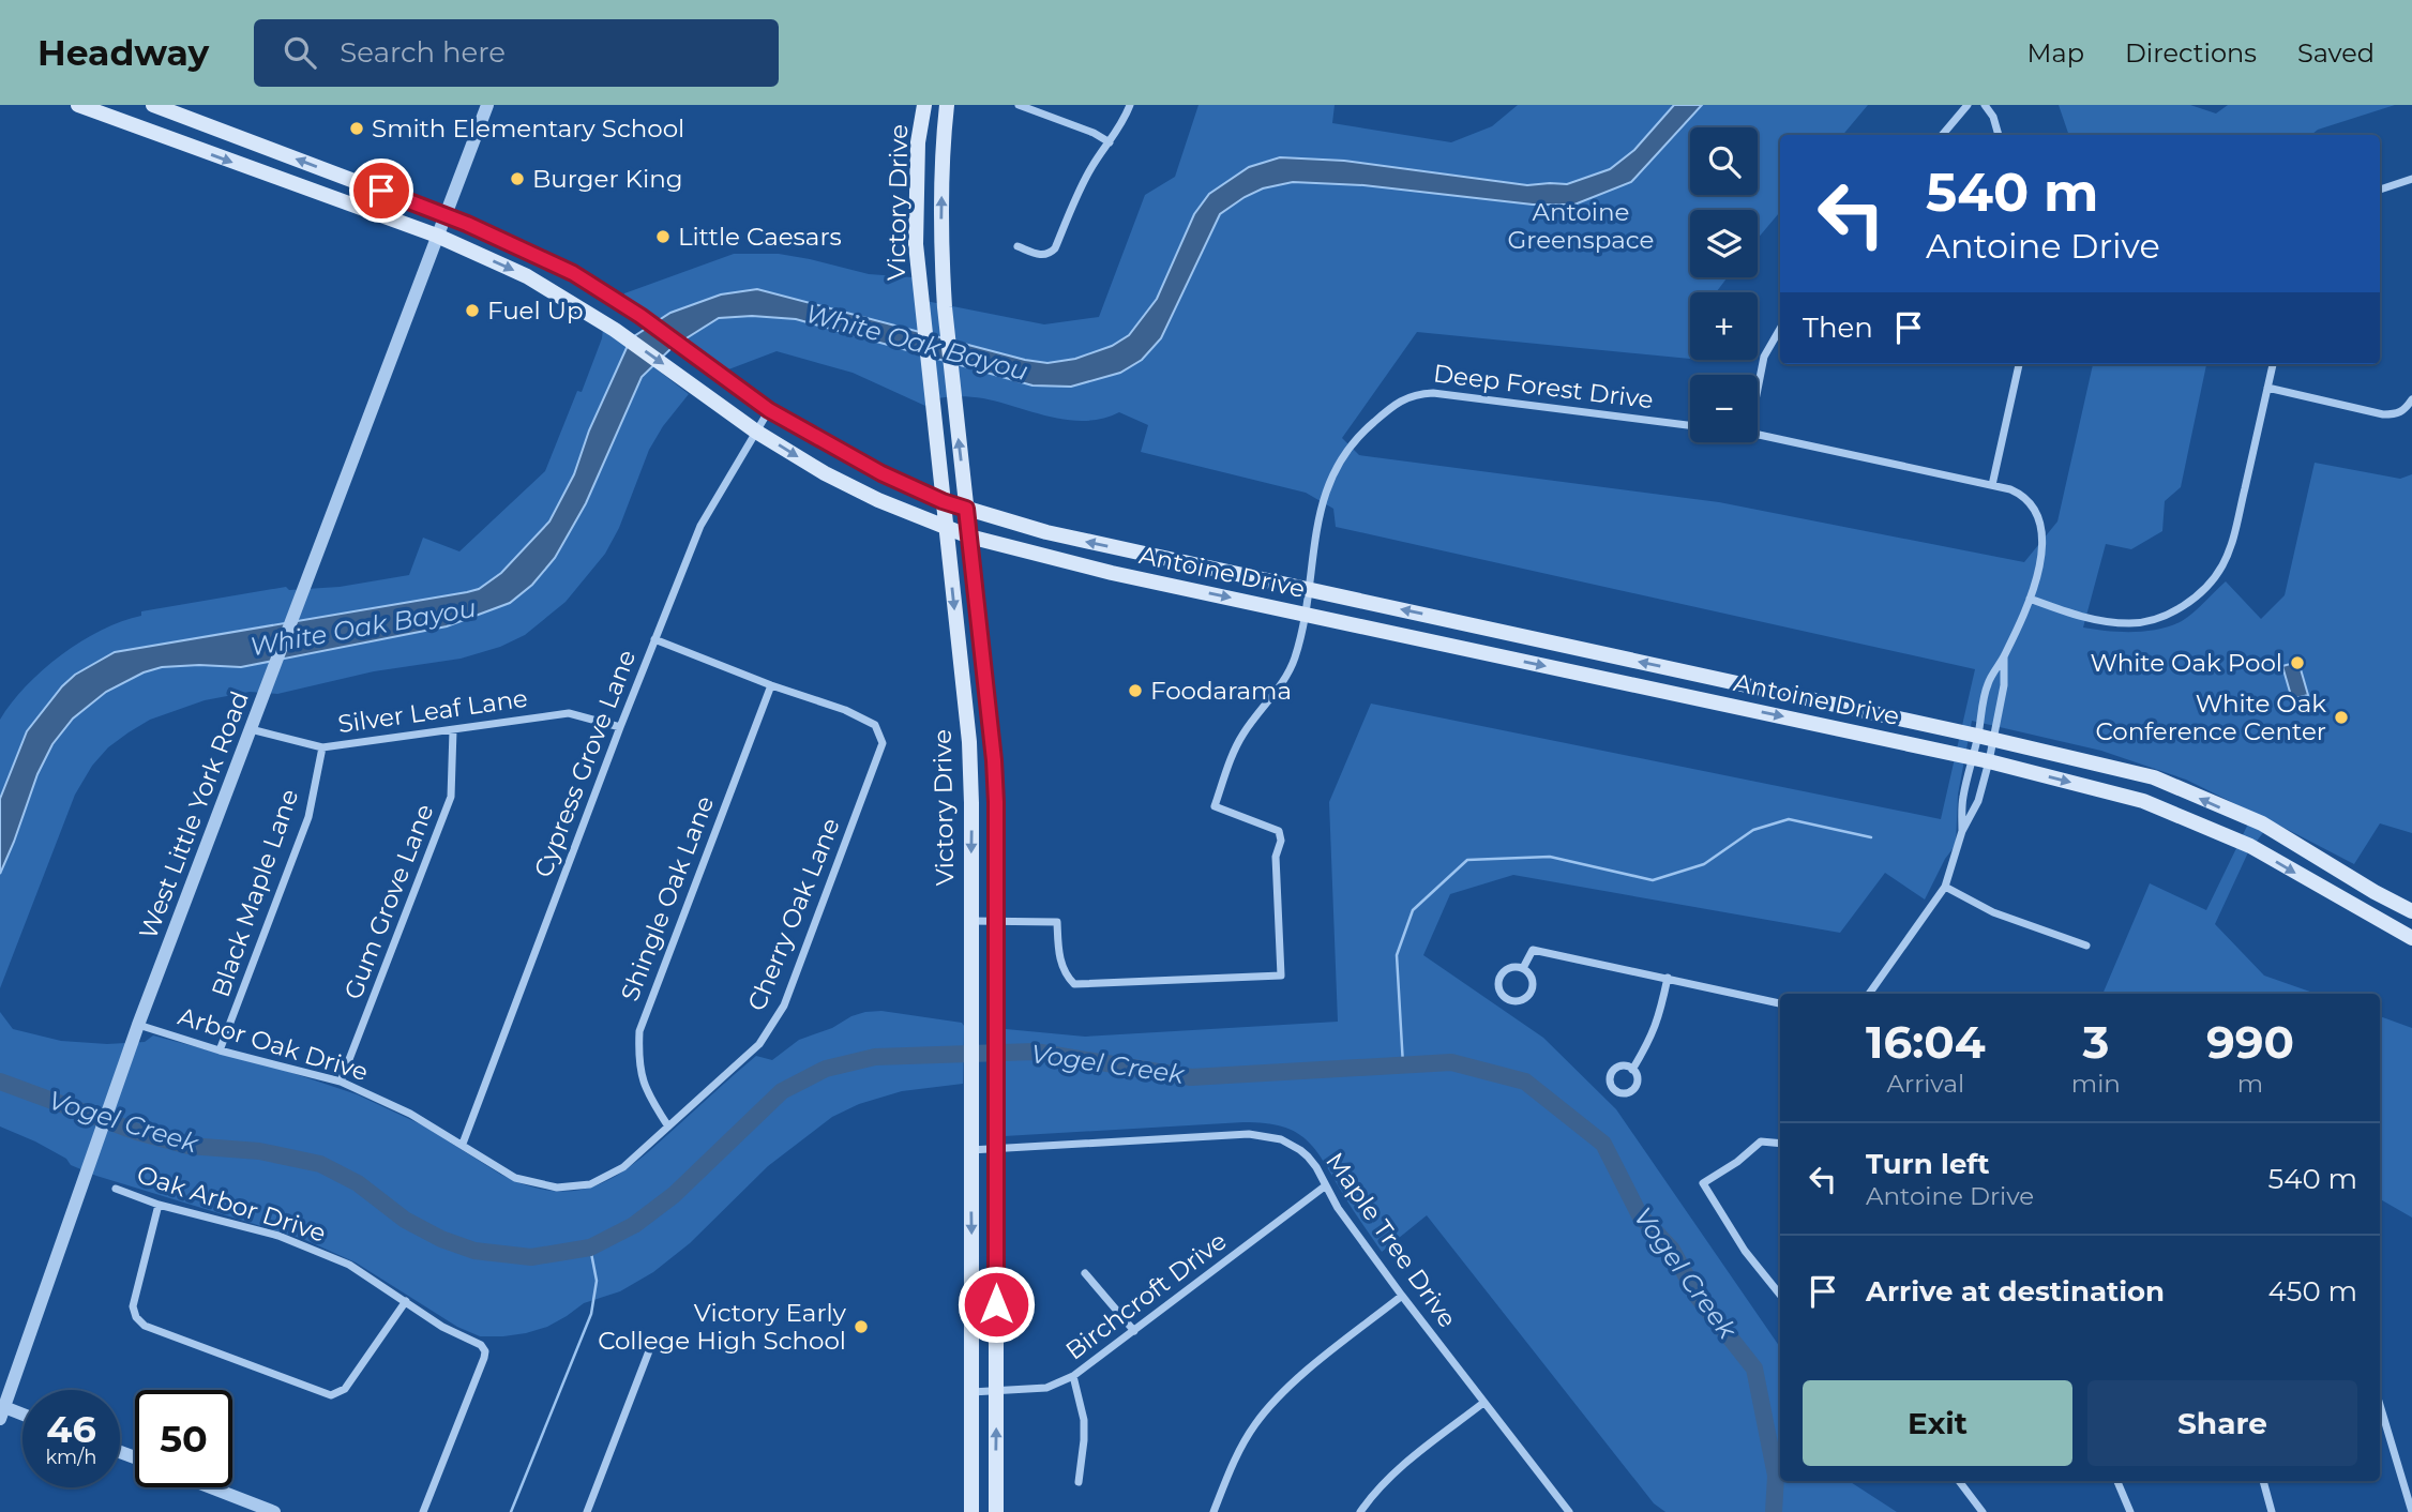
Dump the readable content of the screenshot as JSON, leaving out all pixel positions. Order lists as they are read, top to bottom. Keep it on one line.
{"streets":{"main road":["Victory Drive","Antoine Drive"],"street":["Deep Forest Drive","Silver Leaf Lane","Cypress Grove Lane","West Little York Road","Black Maple Lane","Shingle Oak Lane","Gum Grove Lane","Cherry Oak Lane","Arbor Oak Drive","Oak Arbor Drive","Maple Tree Drive","Birchcroft Drive"]},"crossings":[["Victory Drive","Deep Forest Drive"],["Victory Drive","Antoine Drive"],["Victory Drive","Maple Tree Drive"],["Victory Drive","Birchcroft Drive"],["Deep Forest Drive","Antoine Drive"],["Antoine Drive","Cypress Grove Lane"],["Antoine Drive","West Little York Road"],["Silver Leaf Lane","Cypress Grove Lane"],["Silver Leaf Lane","West Little York Road"],["Silver Leaf Lane","Black Maple Lane"],["Silver Leaf Lane","Gum Grove Lane"],["Cypress Grove Lane","Arbor Oak Drive"],["West Little York Road","Arbor Oak Drive"],["Black Maple Lane","Arbor Oak Drive"],["Shingle Oak Lane","Cherry Oak Lane"],["Shingle Oak Lane","Arbor Oak Drive"],["Gum Grove Lane","Arbor Oak Drive"],["Cherry Oak Lane","Arbor Oak Drive"],["Maple Tree Drive","Birchcroft Drive"]],"water":["White Oak Bayou","Vogel Creek"],"parks":["Antoine Greenspace"],"places":["Smith Elementary School","Burger King","Little Caesars","Fuel Up","White Oak Pool","Foodarama","White Oak Conference Center","Victory Early College High School"],"page":{"header":"Headway","search":"Search here","nav":["Map","Directions","Saved"],"map_buttons":["+","−"],"turn":["540 m","Antoine Drive"],"then":"Then","eta":["16:04","Arrival","3","min","990","m"],"list":[{"name":"Turn left","note":"Antoine Drive","value":"540 m"},{"name":"Arrive at destination","value":"450 m"}],"buttons":["Exit","Share"],"speed":"46 km/h","limit":"50"}}
